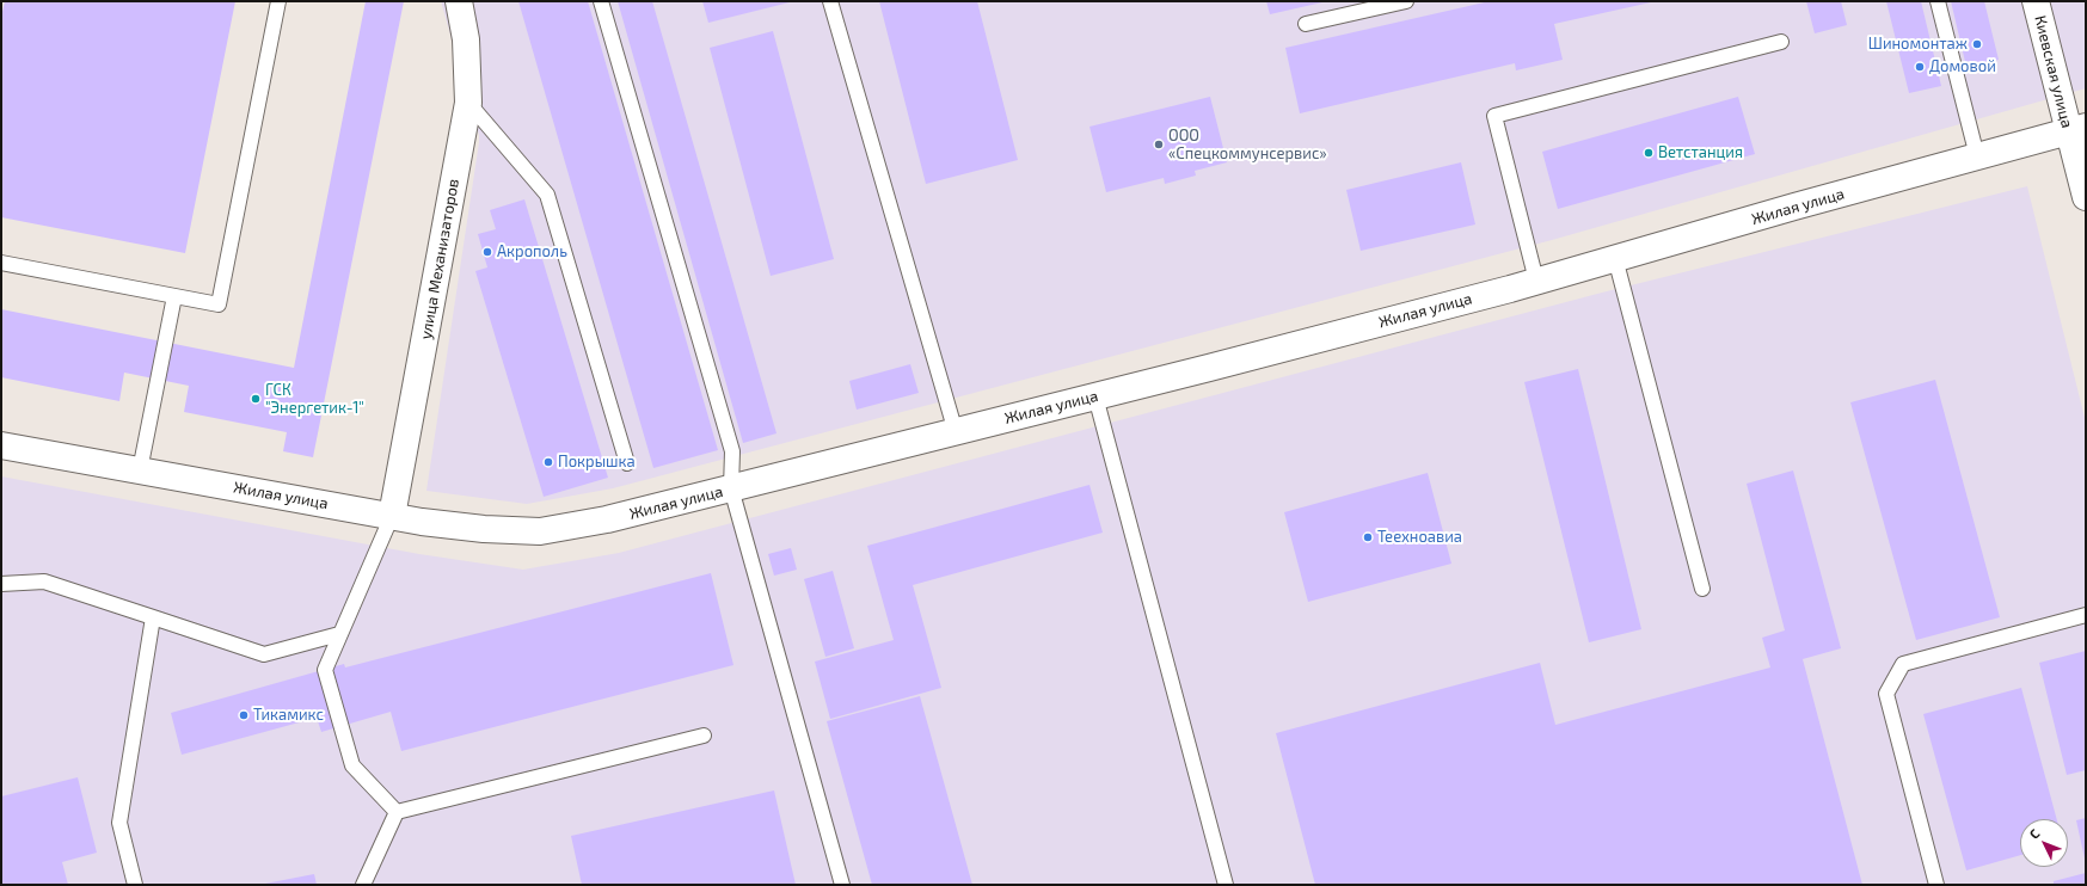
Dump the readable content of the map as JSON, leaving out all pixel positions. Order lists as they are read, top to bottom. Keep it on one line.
{"streets":{"main road":["Киевская улица","Жилая улица","улица Механизаторов"]},"crossings":[["Киевская улица","Жилая улица"],["Жилая улица","улица Механизаторов"]],"places":["Шиномонтаж","Домовой","ООО «Спецкоммунсервис»","Ветстанция","Акрополь","ГСК \"Энергетик-1\"","Покрышка","Теехноавиа","Тикамикс"],"north":"top left"}
